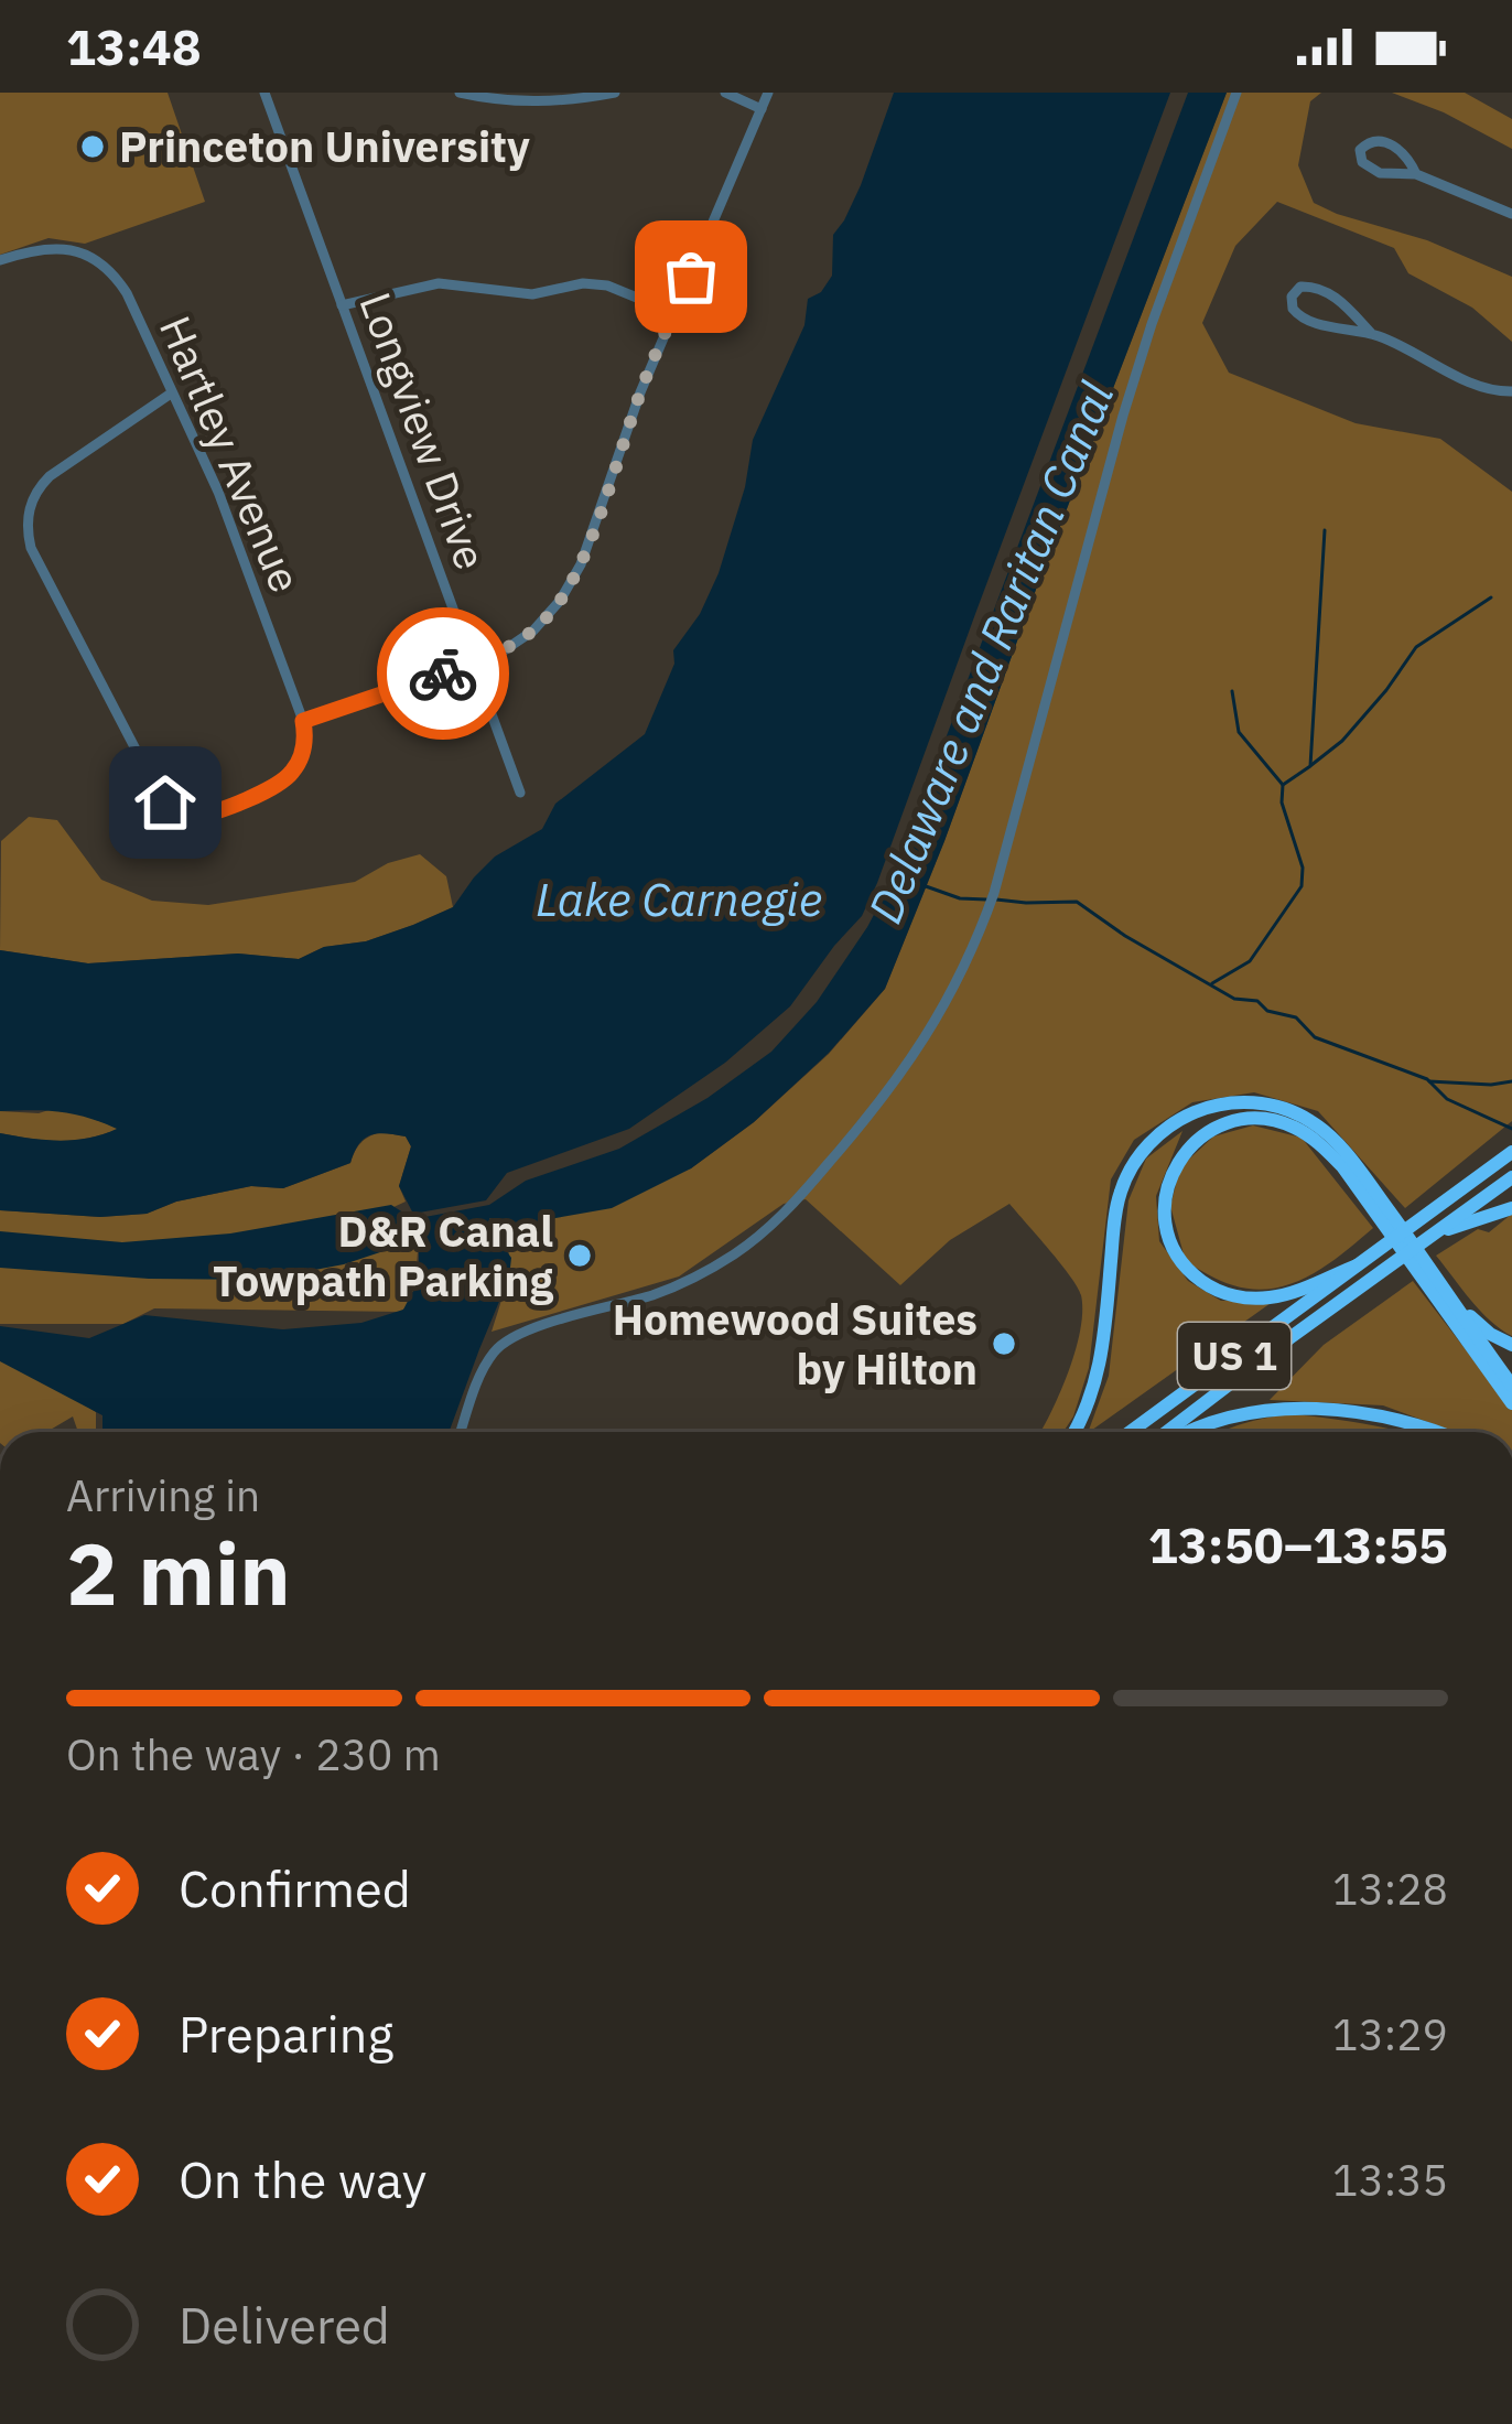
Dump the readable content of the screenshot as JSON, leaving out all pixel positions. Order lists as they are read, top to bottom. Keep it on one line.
{"streets":{"highway":["US 1"],"street":["Longview Drive","Hartley Avenue"]},"water":["Delaware and Raritan Canal","Lake Carnegie"],"places":["Princeton University","D&R Canal Towpath Parking","Homewood Suites by Hilton"],"page":{"status":"13:48","heading":["2 min","Arriving in","13:50–13:55"],"bar":"On the way · 230 m","list":[["Confirmed","13:28"],["Preparing","13:29"],["On the way","13:35"],"Delivered"]}}
